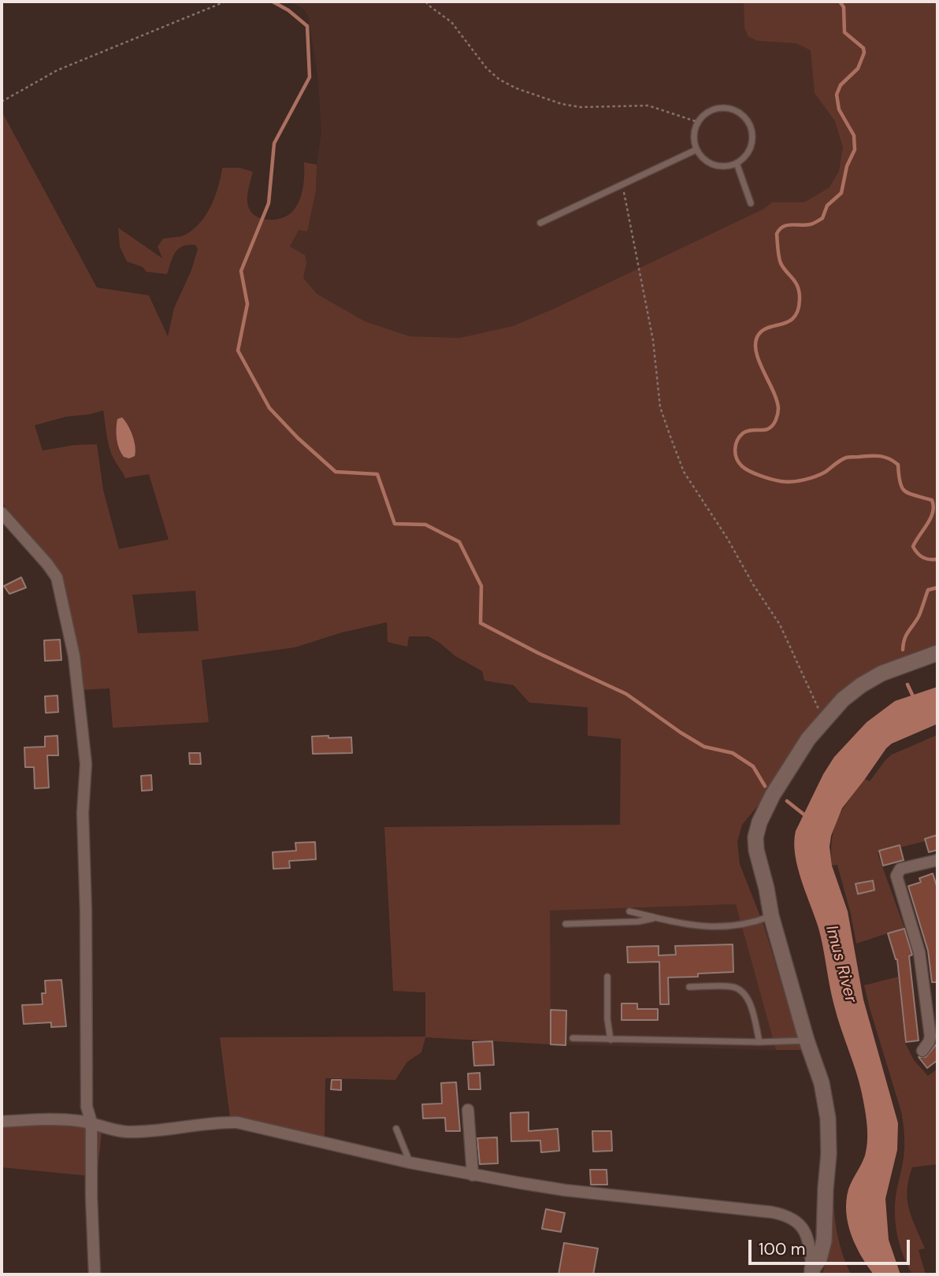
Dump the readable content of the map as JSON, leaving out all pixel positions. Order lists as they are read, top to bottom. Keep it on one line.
{"water":["Imus River"],"scale_bar":"100 m"}
